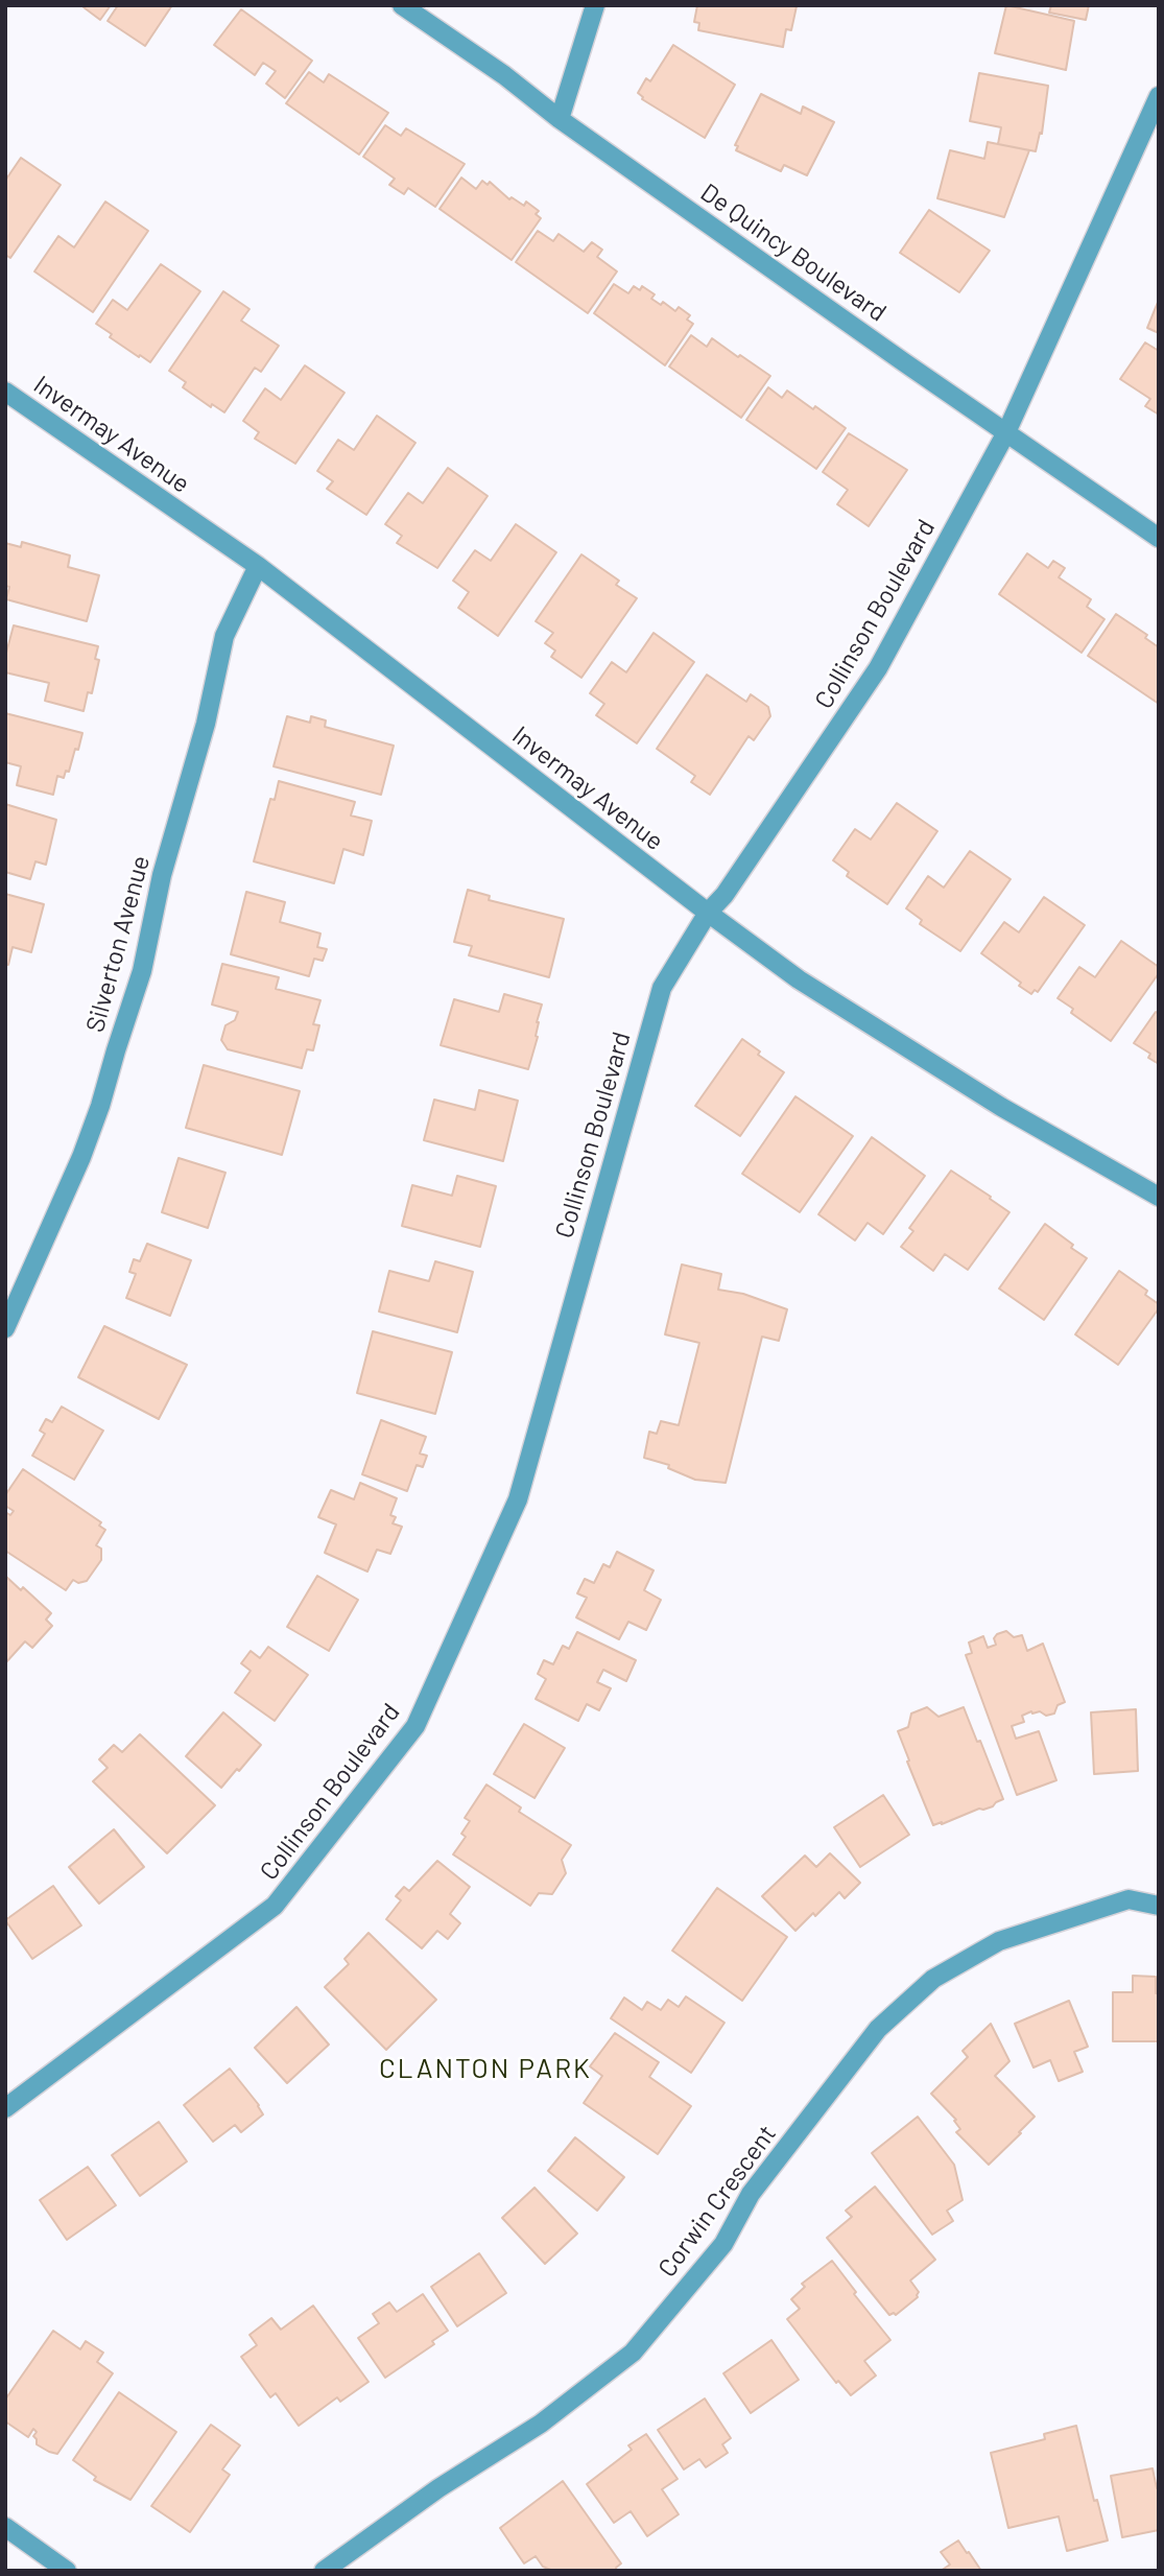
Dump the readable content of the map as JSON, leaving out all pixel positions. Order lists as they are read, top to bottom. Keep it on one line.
{"streets":{"street":["De Quincy Boulevard","Invermay Avenue","Collinson Boulevard","Silverton Avenue","Corwin Crescent"]},"crossings":[["De Quincy Boulevard","Collinson Boulevard"],["Invermay Avenue","Collinson Boulevard"],["Invermay Avenue","Silverton Avenue"]],"districts":["CLANTON PARK"]}
